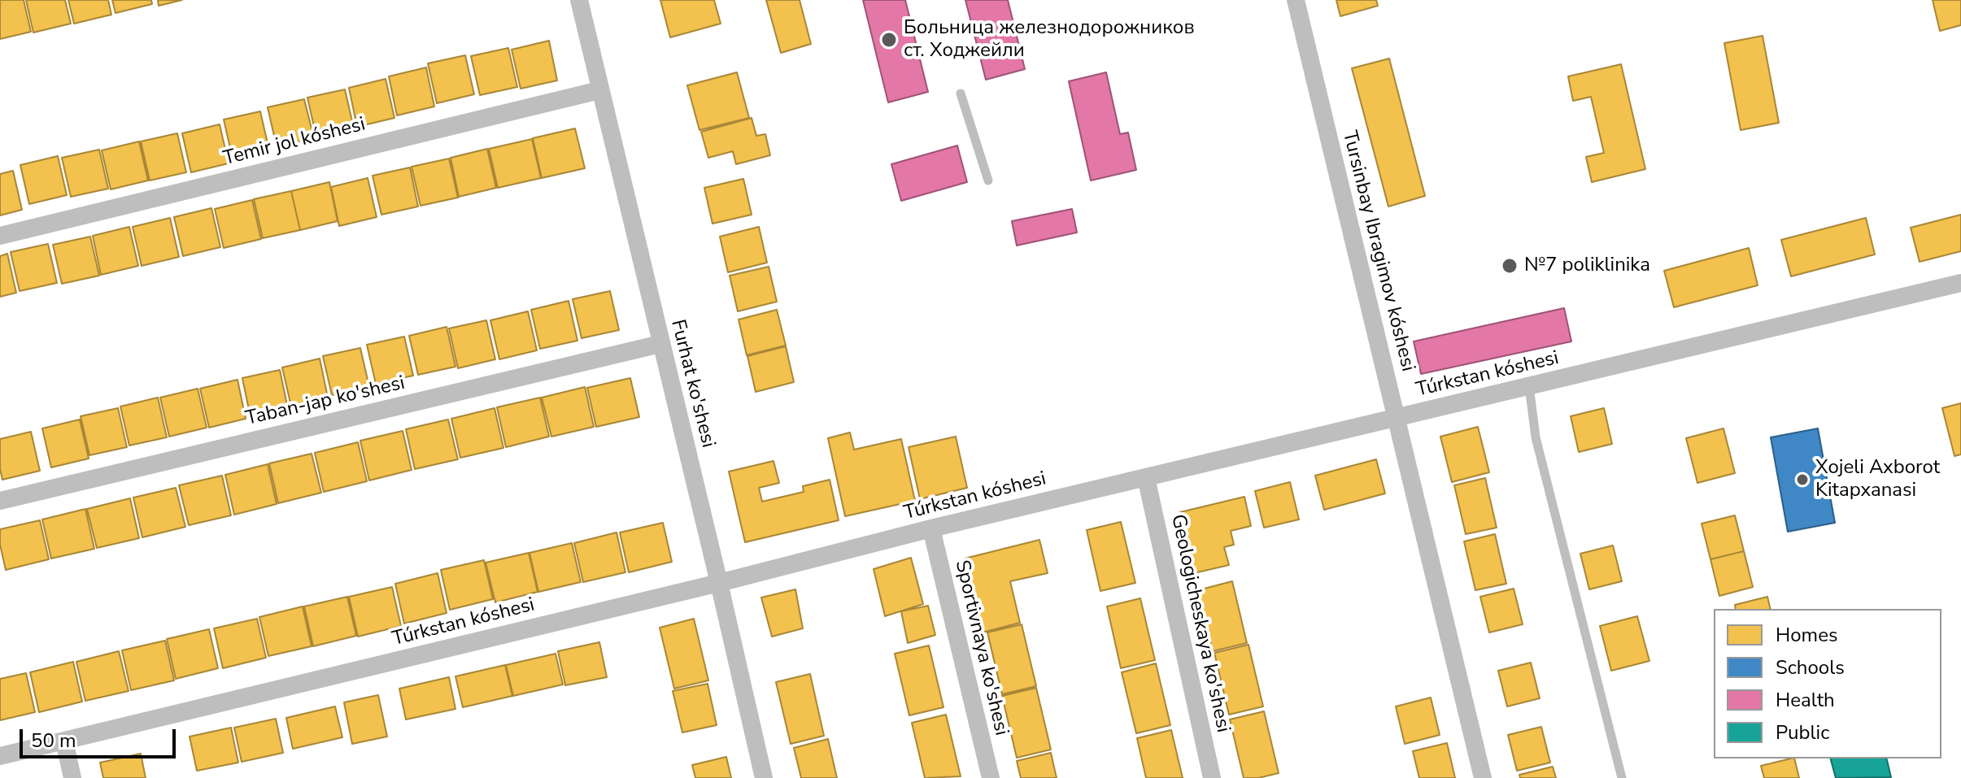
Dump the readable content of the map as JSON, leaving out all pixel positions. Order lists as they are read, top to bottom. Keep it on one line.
{"streets":{"street":["Temir jol kóshesi","Tursinbay Ibragimov kóshesi","Túrkstan kóshesi","Furhat ko'shesi","Taban-jap ko'shesi","Geologicheskaya ko'shesi","Sportivnaya ko'shesi"]},"crossings":[["Temir jol kóshesi","Furhat ko'shesi"],["Tursinbay Ibragimov kóshesi","Túrkstan kóshesi"],["Túrkstan kóshesi","Furhat ko'shesi"],["Túrkstan kóshesi","Geologicheskaya ko'shesi"],["Túrkstan kóshesi","Sportivnaya ko'shesi"],["Furhat ko'shesi","Taban-jap ko'shesi"]],"places":["Больница железнодорожников ст. Ходжейли","№7 poliklinika","Xojeli Axborot Kitapxanasi"],"legend":["Homes","Schools","Health","Public"],"scale_bar":"50 m"}
